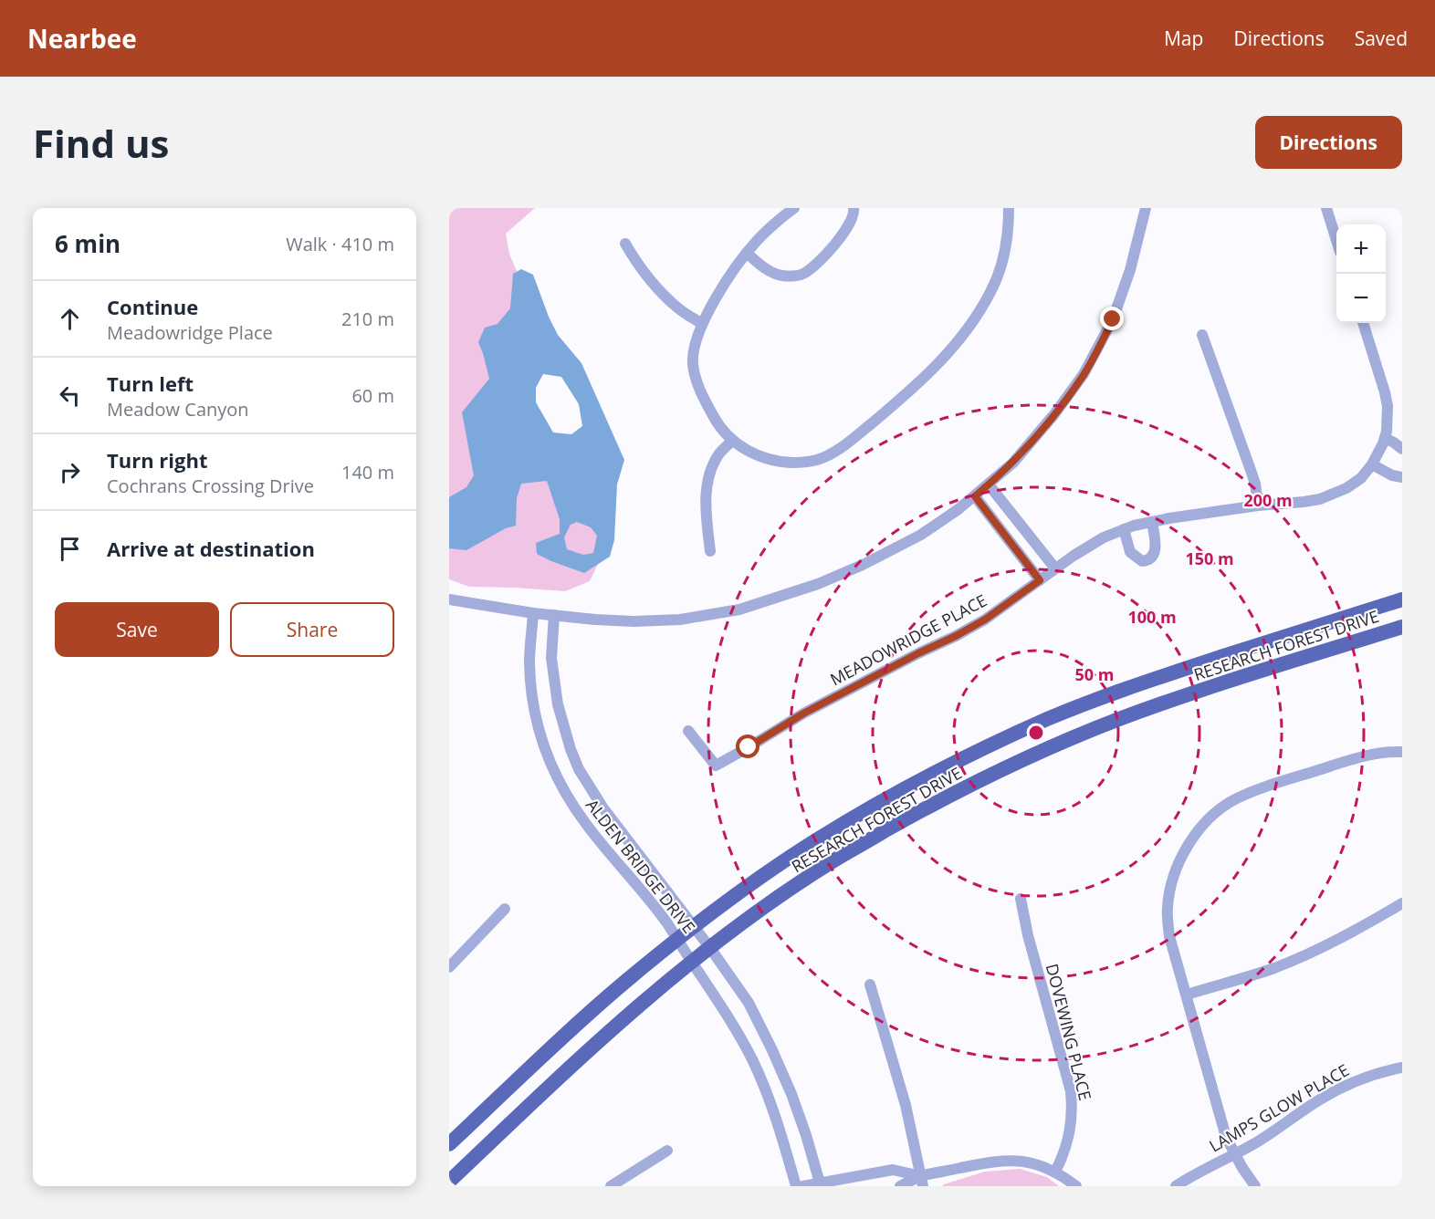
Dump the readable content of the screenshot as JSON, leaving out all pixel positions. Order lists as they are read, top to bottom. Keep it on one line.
{"streets":{"main road":["RESEARCH FOREST DRIVE"],"street":["MEADOWRIDGE PLACE","ALDEN BRIDGE DRIVE","DOVEWING PLACE","LAMPS GLOW PLACE"]},"crossings":[["RESEARCH FOREST DRIVE","ALDEN BRIDGE DRIVE"]],"page":{"header":"Nearbee","nav":["Map","Directions","Saved"],"buttons":["Directions",["Save","Share"]],"title":"Find us","heading":["6 min","Walk · 410 m"],"map_buttons":["+","−"],"list":[["Continue","Meadowridge Place","210 m"],["Turn left","Meadow Canyon","60 m"],["Turn right","Cochrans Crossing Drive","140 m"],"Arrive at destination"]},"rings":["200 m","150 m","100 m","50 m"]}
